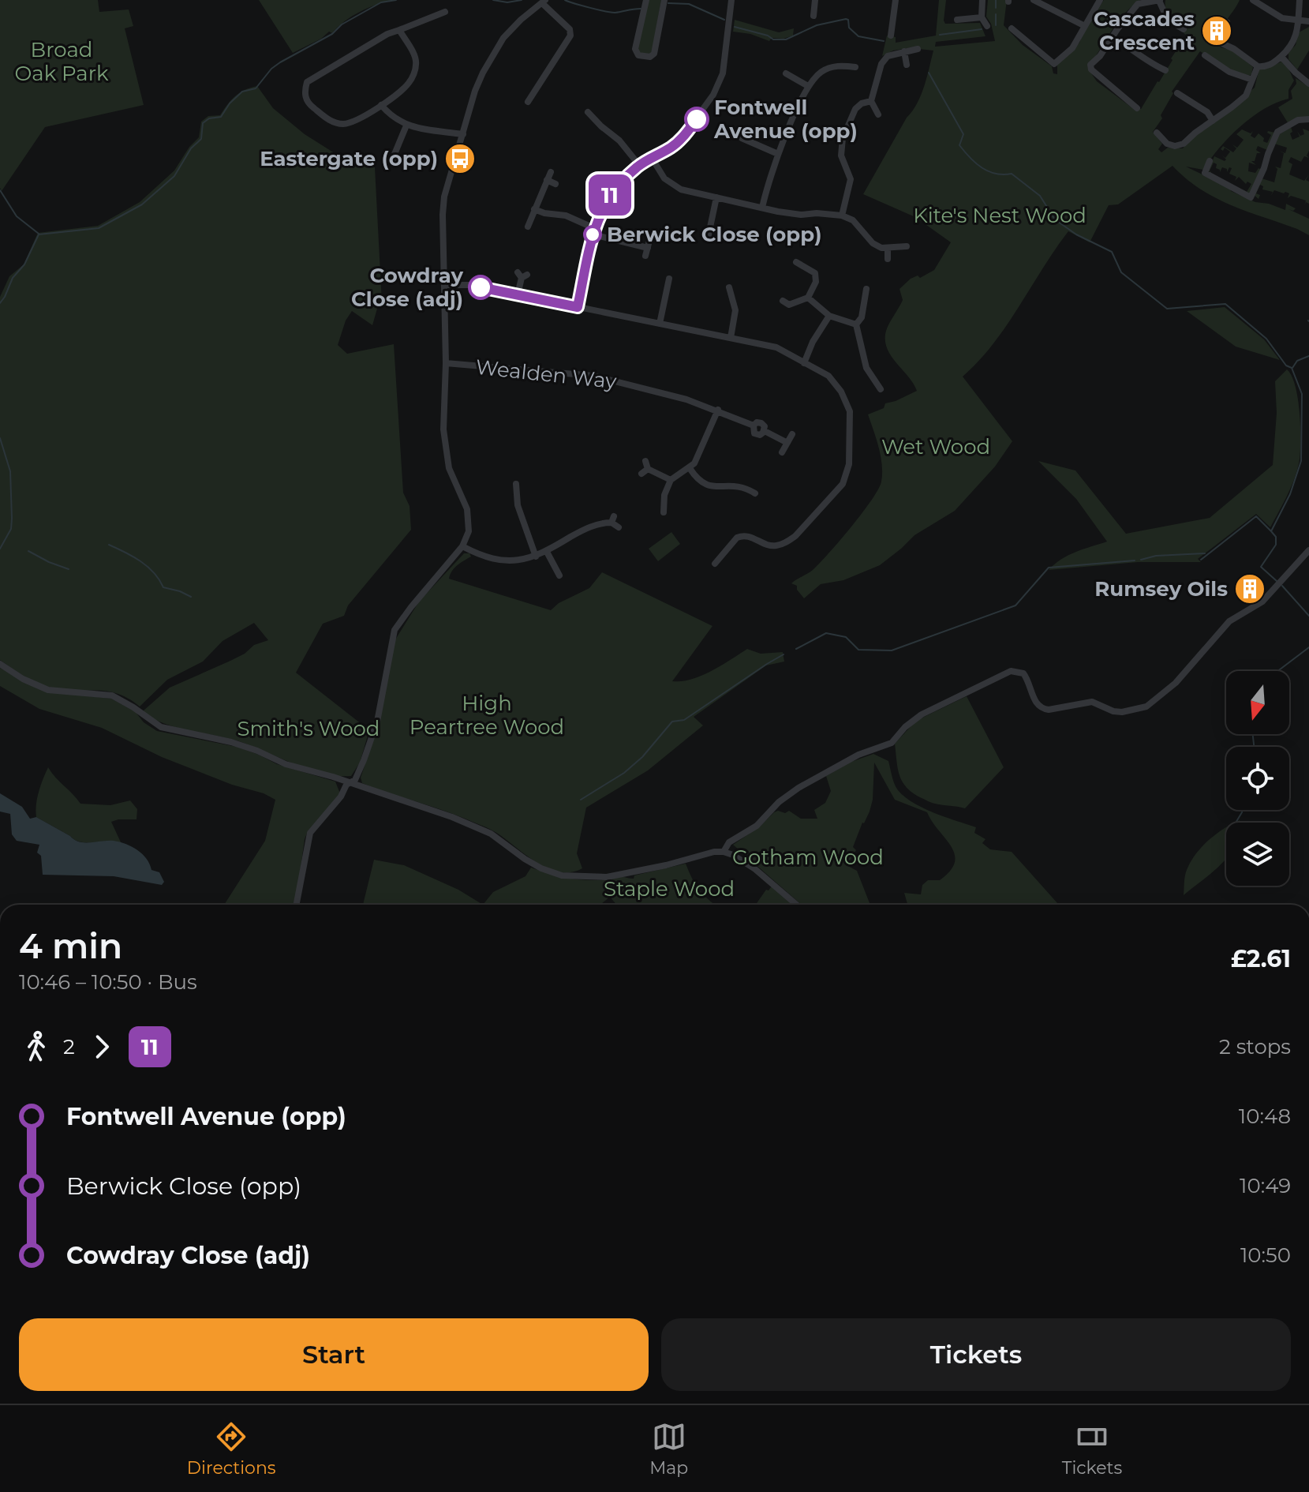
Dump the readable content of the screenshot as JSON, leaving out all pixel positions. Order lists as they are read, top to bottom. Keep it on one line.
{"streets":{"street":["Wealden Way"]},"parks":["Broad Oak Park","Kite's Nest Wood","Wet Wood","High Peartree Wood","Smith's Wood","Gotham Wood","Staple Wood"],"places":{"building":["Cascades Crescent","Rumsey Oils"],"other":["Fontwell Avenue (opp)","Berwick Close (opp)","Cowdray Close (adj)"],"bus stop":["Eastergate (opp)"]},"lines":["bus line 11"],"north":"bottom","page":{"on_map":"11","heading":["4 min","10:46 – 10:50 · Bus","£2.61"],"legs":["2","11","2 stops"],"list":[{"name":"Fontwell Avenue (opp)","value":"10:48"},{"name":"Berwick Close (opp)","value":"10:49"},{"name":"Cowdray Close (adj)","value":"10:50"}],"buttons":["Start","Tickets"],"tabs":["Directions","Map","Tickets"]}}
